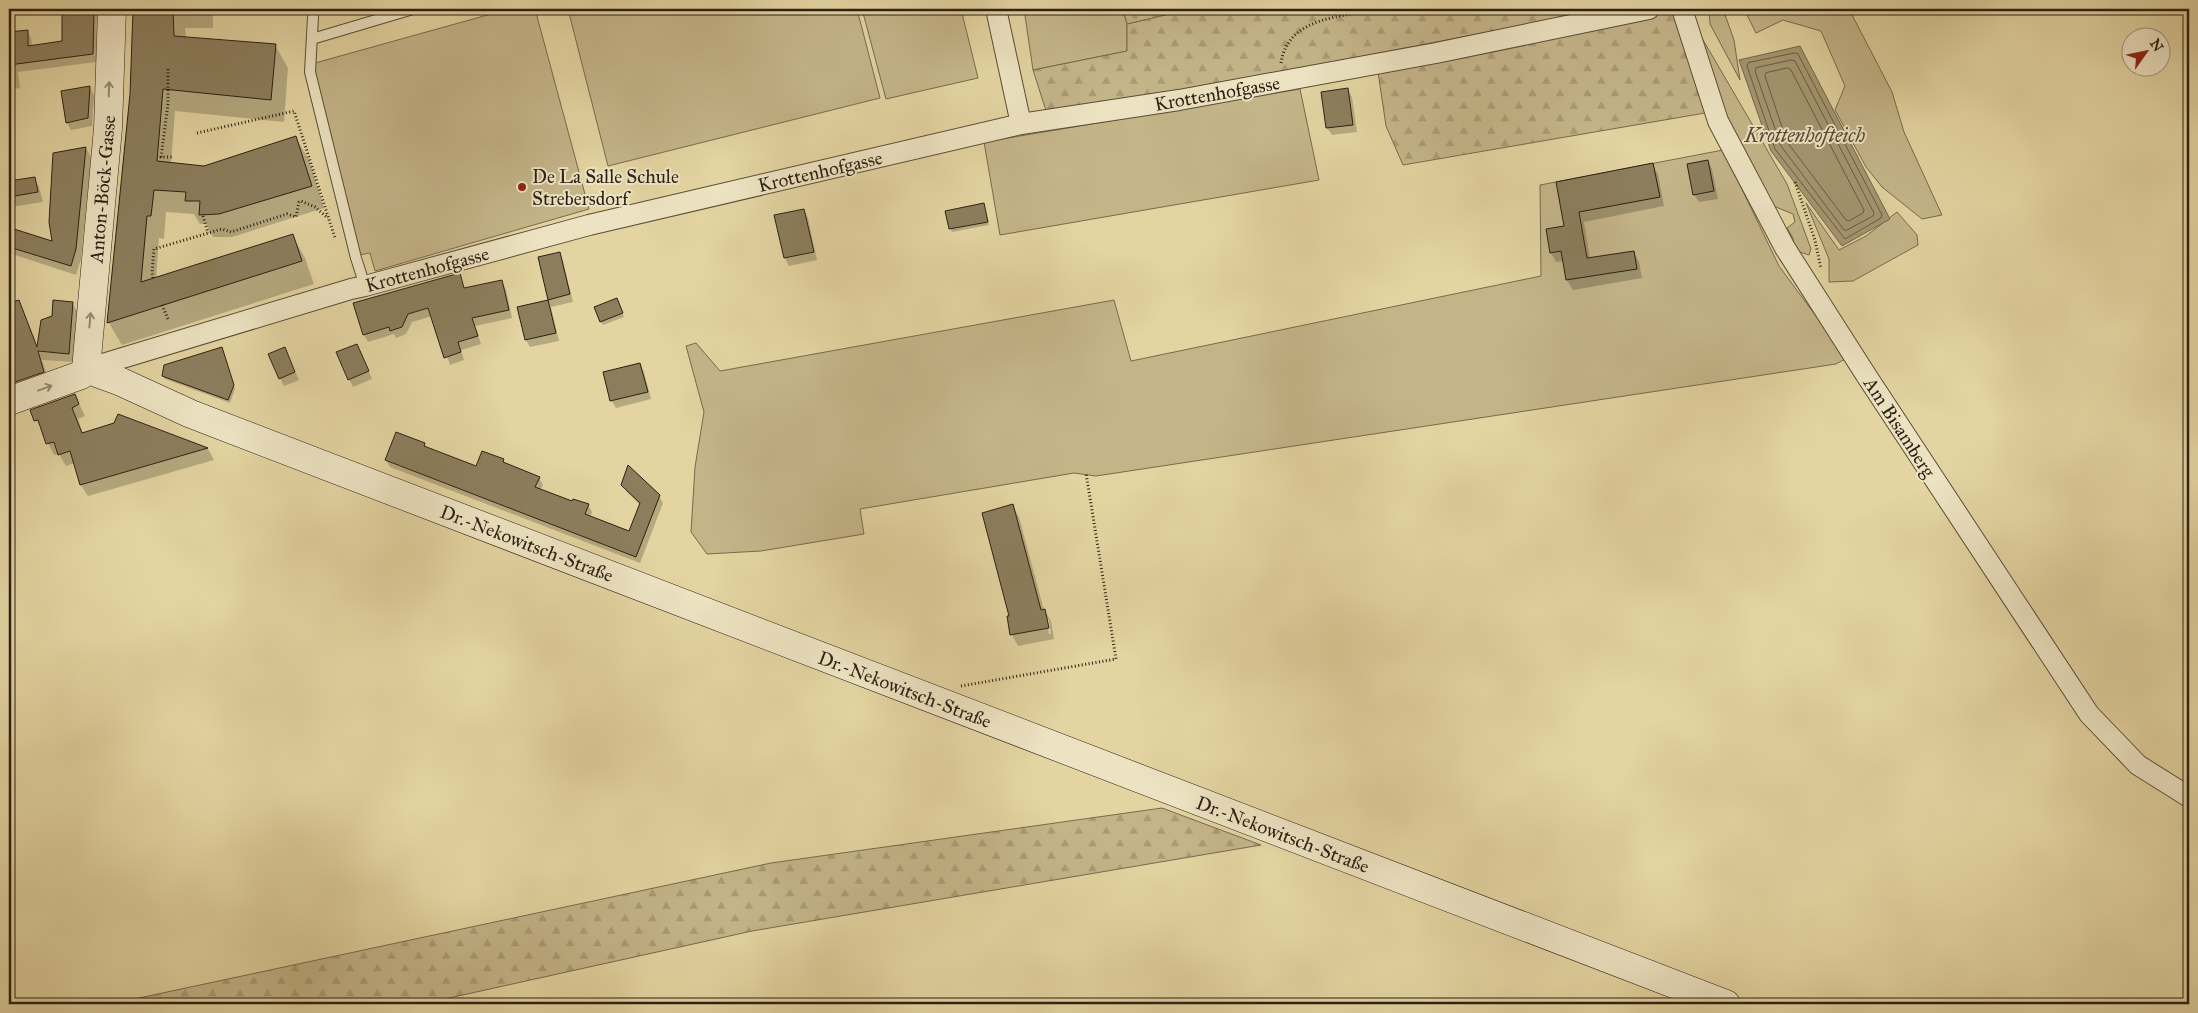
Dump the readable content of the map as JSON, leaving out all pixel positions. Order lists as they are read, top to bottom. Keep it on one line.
{"streets":{"main road":["Krottenhofgasse","Anton-Böck-Gasse","Dr.-Nekowitsch-Straße"],"street":["Am Bisamberg"]},"crossings":[["Krottenhofgasse","Anton-Böck-Gasse"],["Krottenhofgasse","Dr.-Nekowitsch-Straße"],["Anton-Böck-Gasse","Dr.-Nekowitsch-Straße"]],"one_way":["Anton-Böck-Gasse"],"water":["Krottenhofteich"],"places":["De La Salle Schule Strebersdorf"],"north":"top right"}
